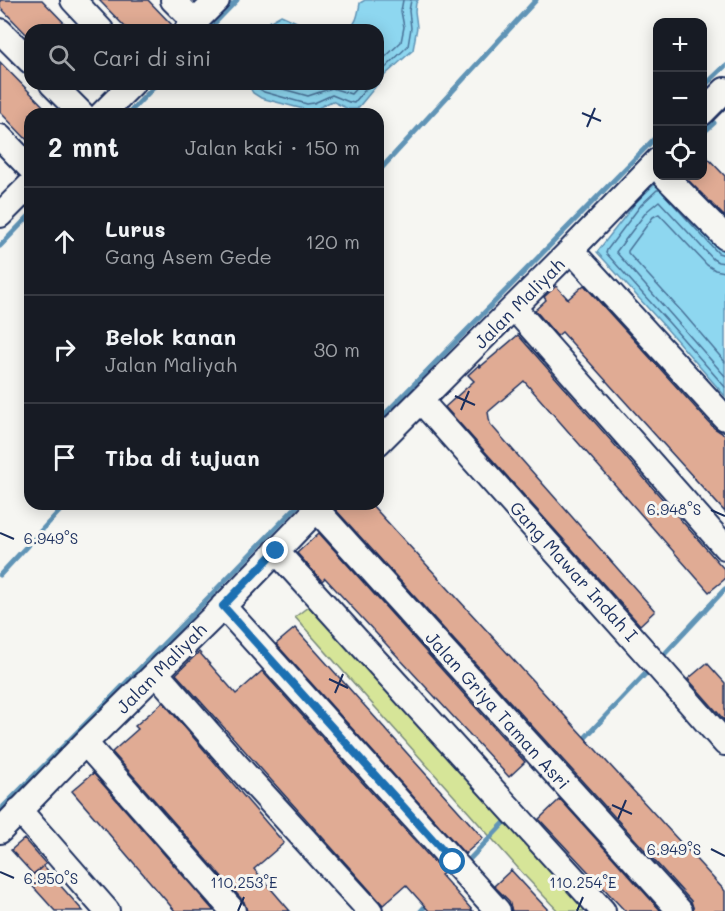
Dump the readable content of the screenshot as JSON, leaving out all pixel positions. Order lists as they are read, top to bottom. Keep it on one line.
{"streets":{"street":["Jalan Maliyah","Gang Mawar Indah I","Jalan Griya Taman Asri"]},"crossings":[["Jalan Maliyah","Gang Mawar Indah I"],["Jalan Maliyah","Jalan Griya Taman Asri"]],"page":{"map_buttons":["+","−"],"search":"Cari di sini","heading":["2 mnt","Jalan kaki · 150 m"],"list":[["Lurus","Gang Asem Gede","120 m"],["Belok kanan","Jalan Maliyah","30 m"],"Tiba di tujuan"]},"coordinates":["6.948°S","6.949°S","6.950°S","110.253°E","110.254°E"]}
